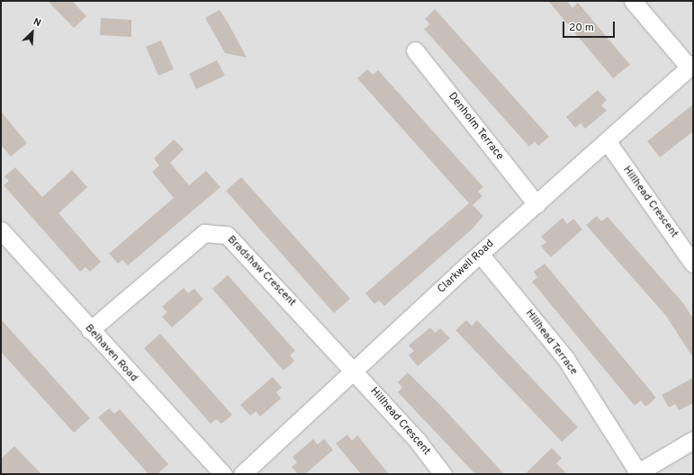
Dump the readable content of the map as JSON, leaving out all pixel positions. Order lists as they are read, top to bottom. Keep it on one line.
{"streets":{"street":["Denholm Terrace","Hillhead Crescent","Clarkwell Road","Bradshaw Crescent","Hillhead Terrace","Belhaven Road"]},"crossings":[["Denholm Terrace","Clarkwell Road"],["Hillhead Crescent","Clarkwell Road"],["Hillhead Crescent","Bradshaw Crescent"],["Clarkwell Road","Bradshaw Crescent"],["Clarkwell Road","Hillhead Terrace"],["Bradshaw Crescent","Belhaven Road"]],"scale_bar":"20 m","north":"top right"}
